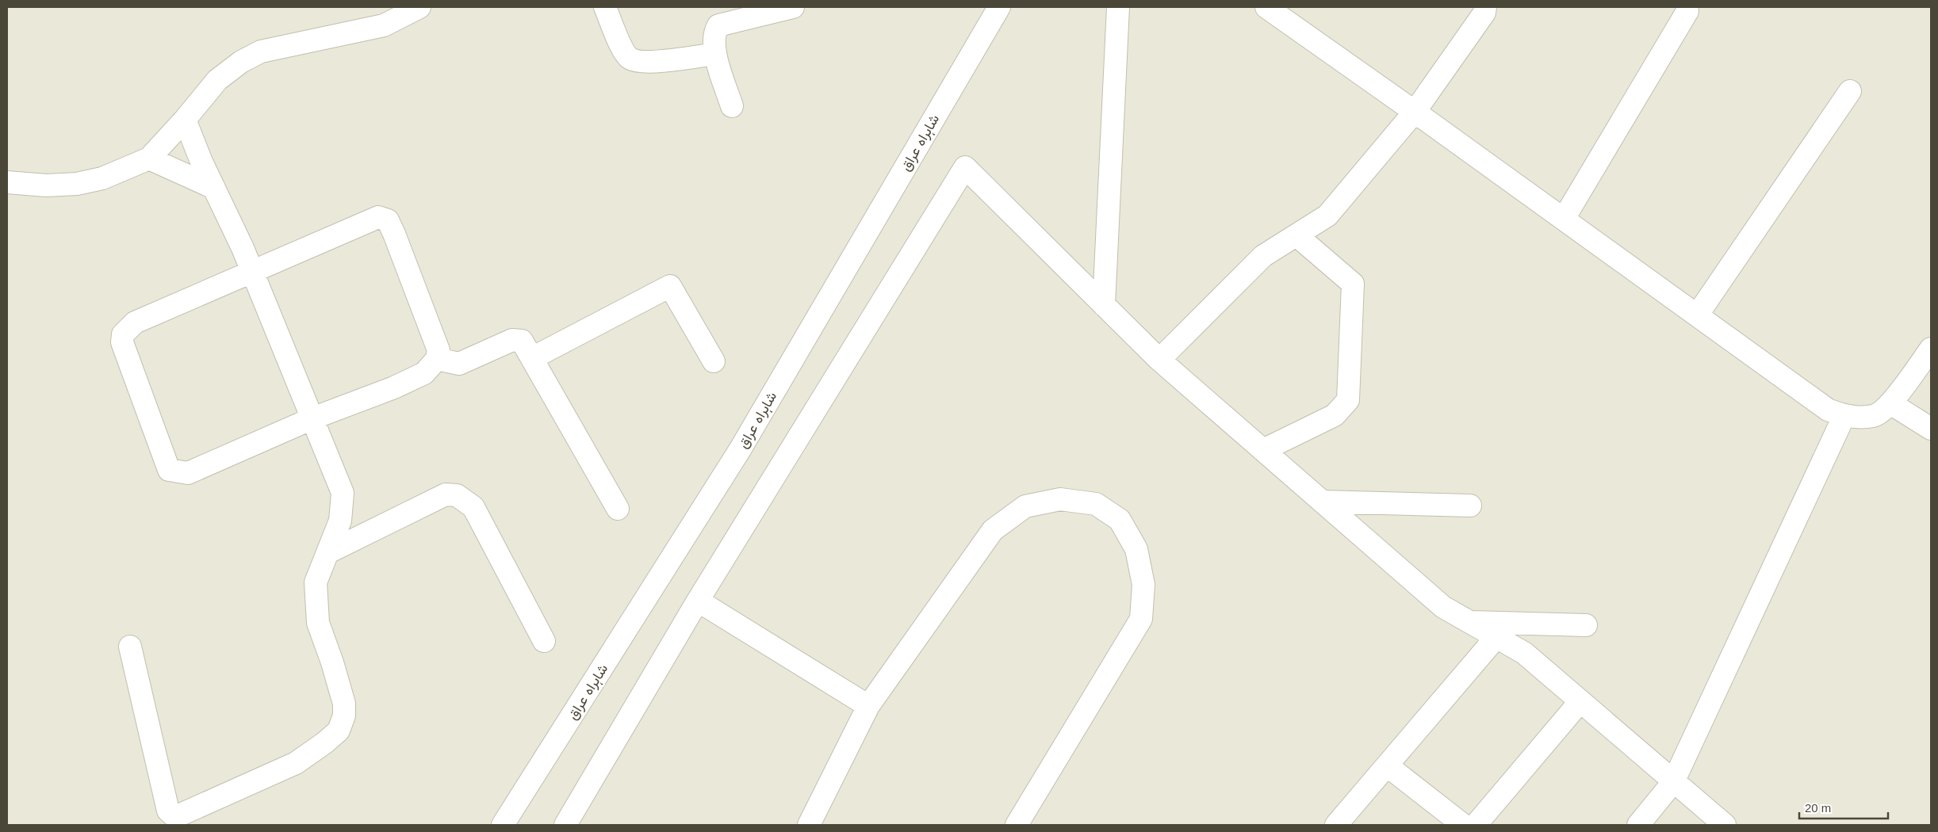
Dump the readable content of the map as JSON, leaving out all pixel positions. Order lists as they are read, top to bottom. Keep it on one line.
{"streets":{"street":["شاہراہ عراق"]},"scale_bar":"20 m"}
